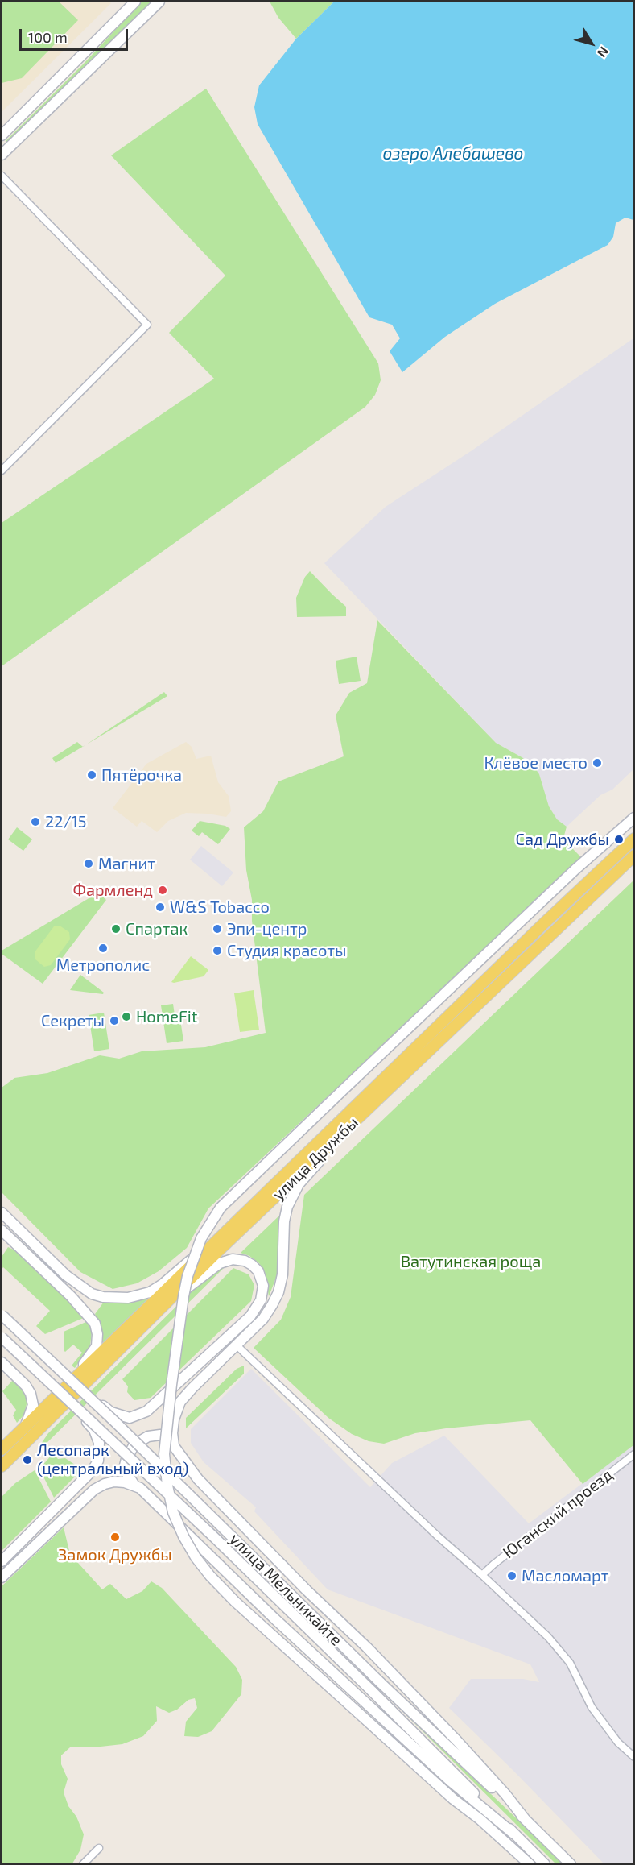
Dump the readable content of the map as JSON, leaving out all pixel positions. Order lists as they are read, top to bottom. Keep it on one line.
{"streets":{"main road":["улица Дружбы","улица Мельникайте"],"street":["Юганский проезд"]},"water":["озеро Алебашево"],"parks":["Ватутинская роща"],"places":["Клёвое место","Пятёрочка","22/15","Сад Дружбы","Магнит","Фармленд","W&S Tobacco","Спартак","Эпи-центр","Метрополис","Студия красоты","HomeFit","Секреты","Лесопарк (центральный вход)","Замок Дружбы","Масломарт"],"scale_bar":"100 m","north":"bottom right"}
